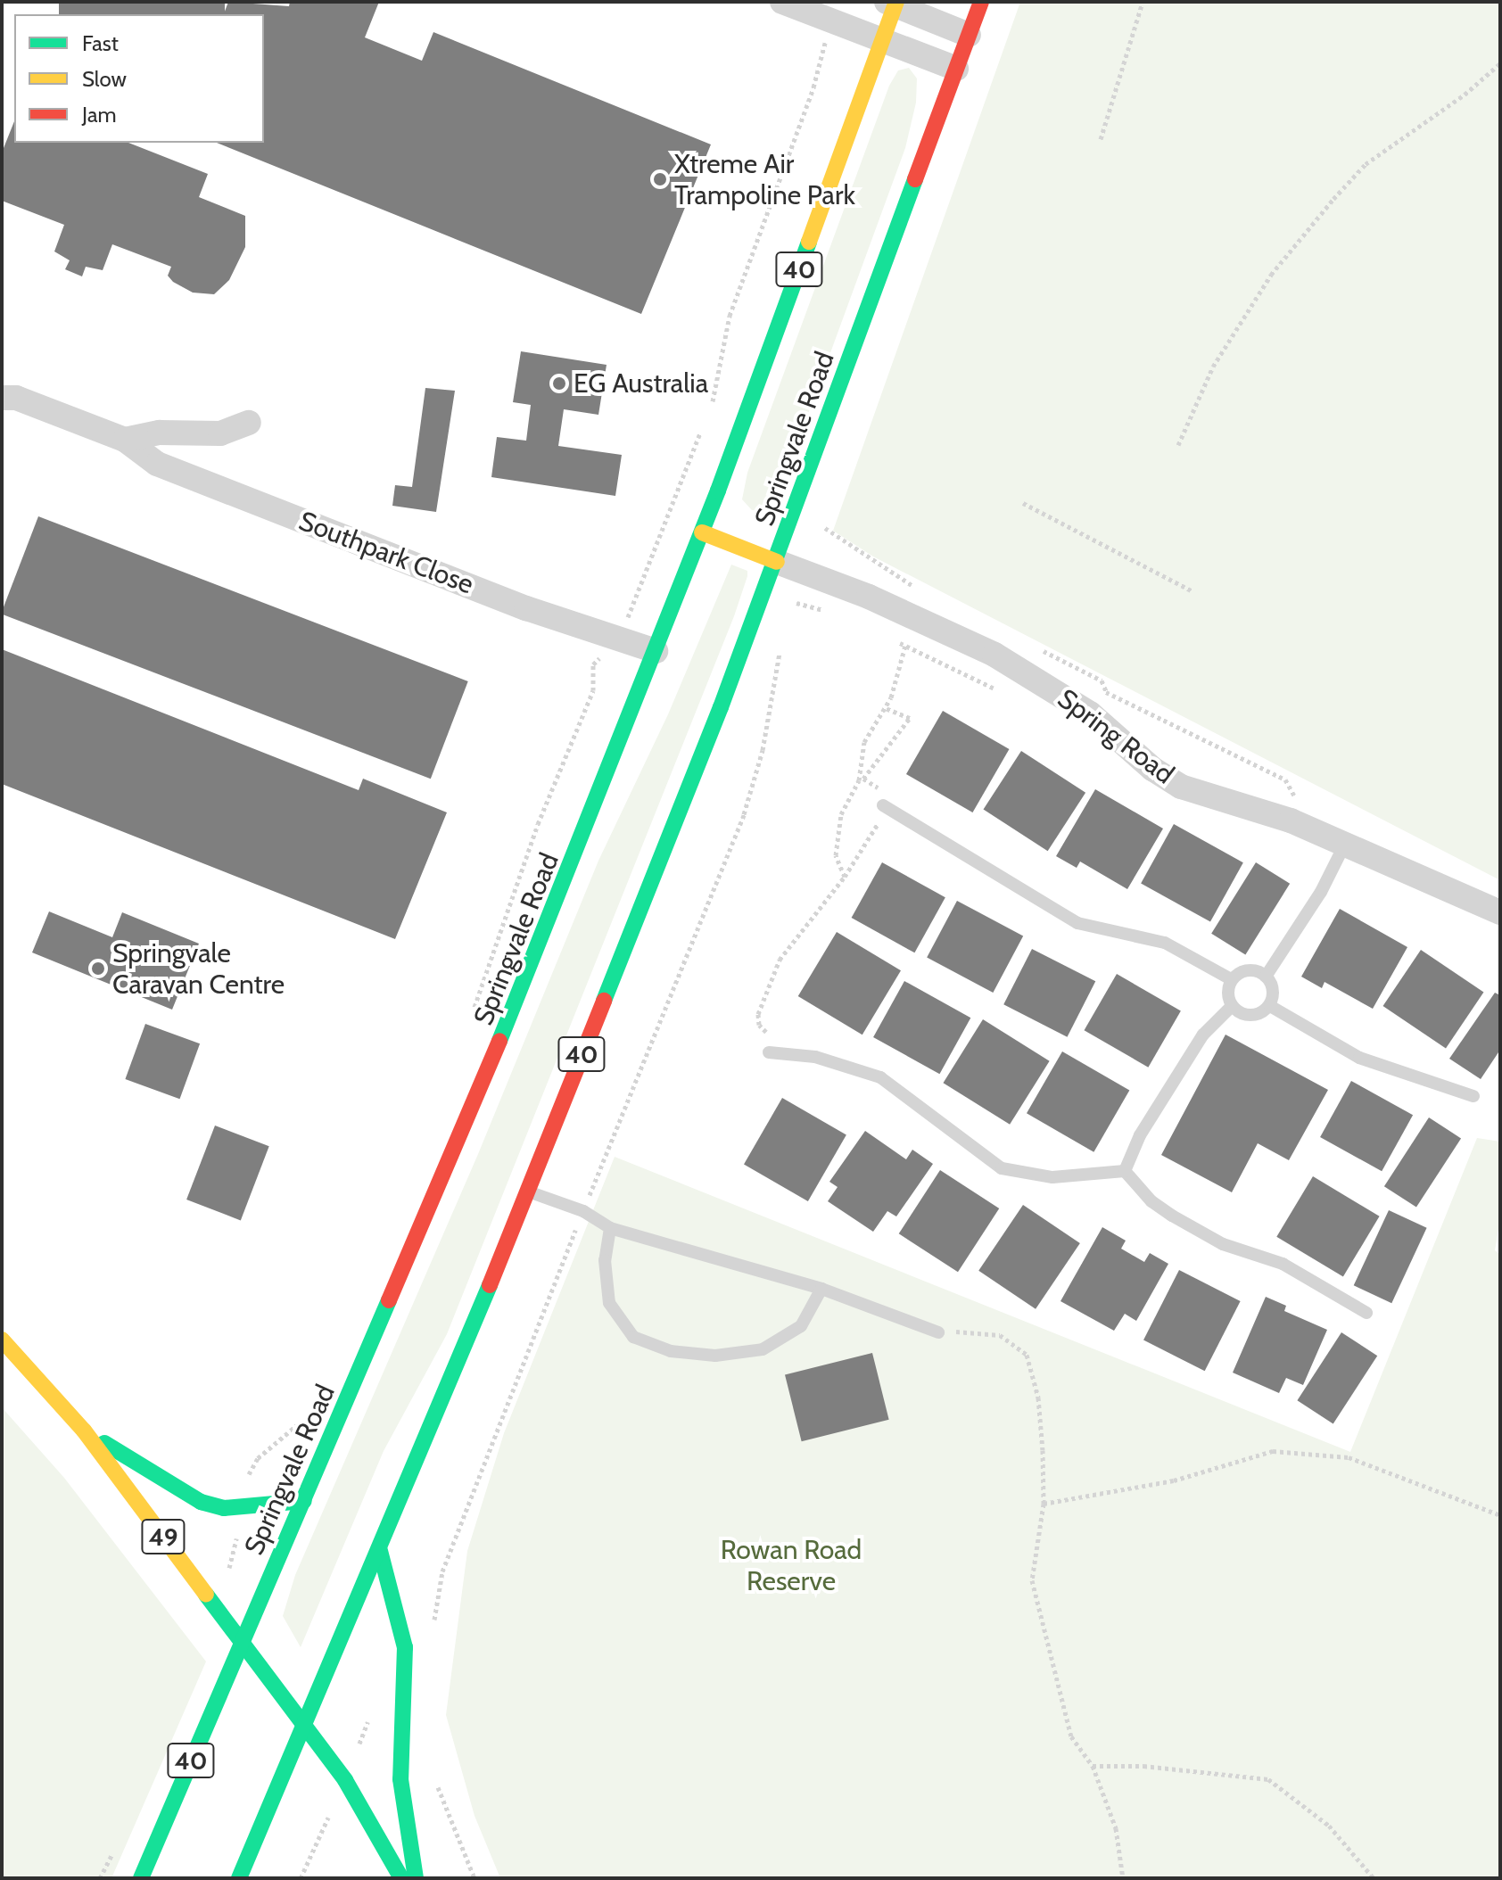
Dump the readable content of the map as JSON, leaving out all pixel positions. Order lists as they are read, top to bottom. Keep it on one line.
{"streets":{"highway":["40","Springvale Road","49"],"street":["Southpark Close","Spring Road"]},"crossings":[["Springvale Road","Southpark Close"],["Springvale Road","Spring Road"],["Springvale Road","49"]],"parks":["Rowan Road Reserve"],"places":["Xtreme Air Trampoline Park","EG Australia","Springvale Caravan Centre"],"legend":["Fast","Slow","Jam"]}
